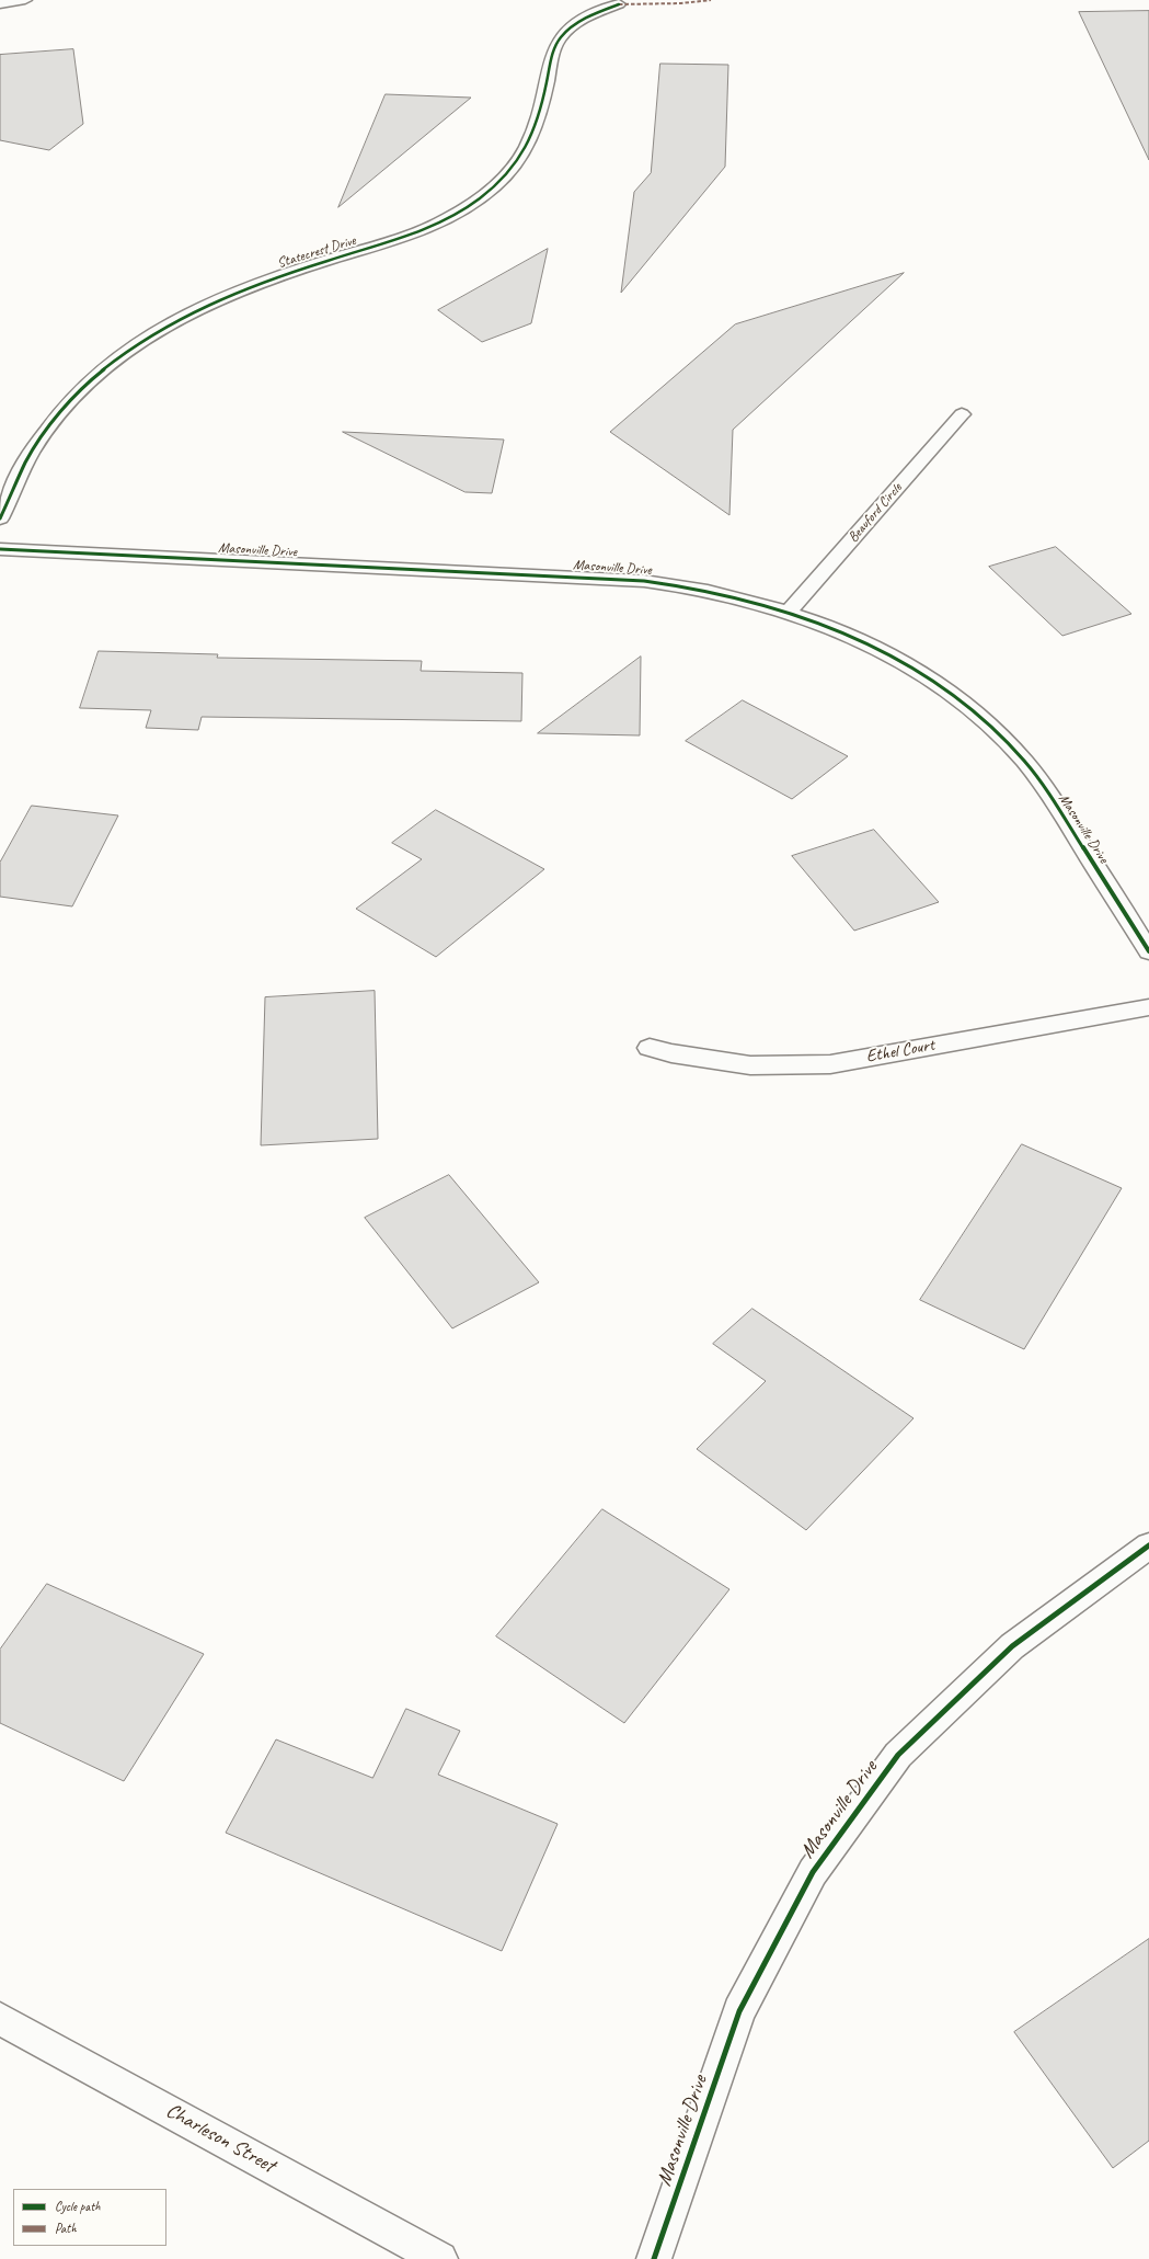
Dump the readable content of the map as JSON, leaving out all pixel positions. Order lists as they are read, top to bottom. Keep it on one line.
{"streets":{"street":["Statecrest Drive","Beauford Circle","Masonville Drive","Ethel Court","Charleson Street"]},"crossings":[["Beauford Circle","Masonville Drive"]],"legend":["Cycle path","Path"]}
